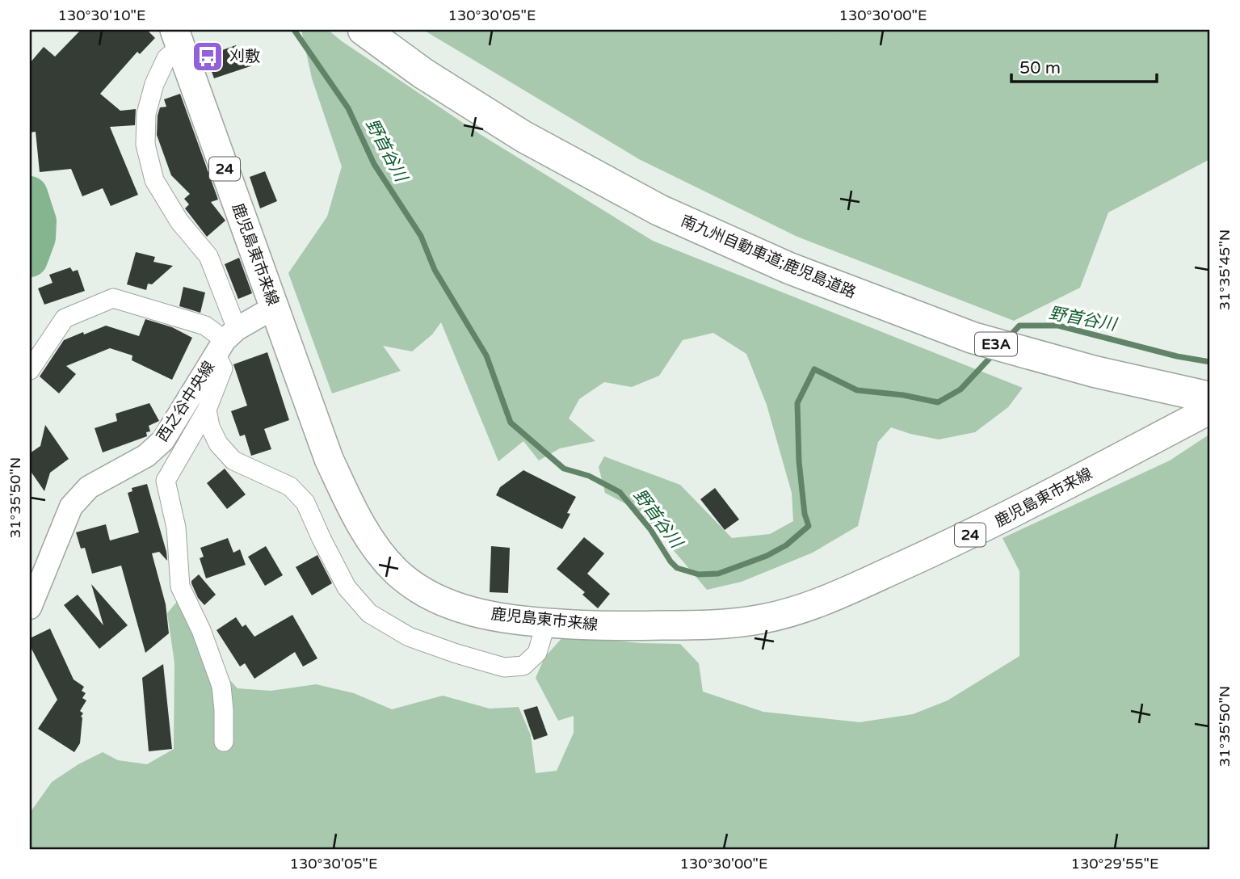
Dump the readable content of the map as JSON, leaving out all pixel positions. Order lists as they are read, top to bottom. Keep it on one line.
{"streets":{"highway":["南九州自動車道;鹿児島道路","E3A"],"main road":["24","鹿児島東市来線"],"street":["西之谷中央線"]},"crossings":[["鹿児島東市来線","西之谷中央線"]],"water":["野首谷川"],"places":{"bus stop":["刈敷"]},"scale_bar":"50 m","coordinates":["130°30'10\"E","130°30'05\"E","130°30'00\"E","31°35'45\"N","31°35'50\"N","130°29'55\"E"]}
